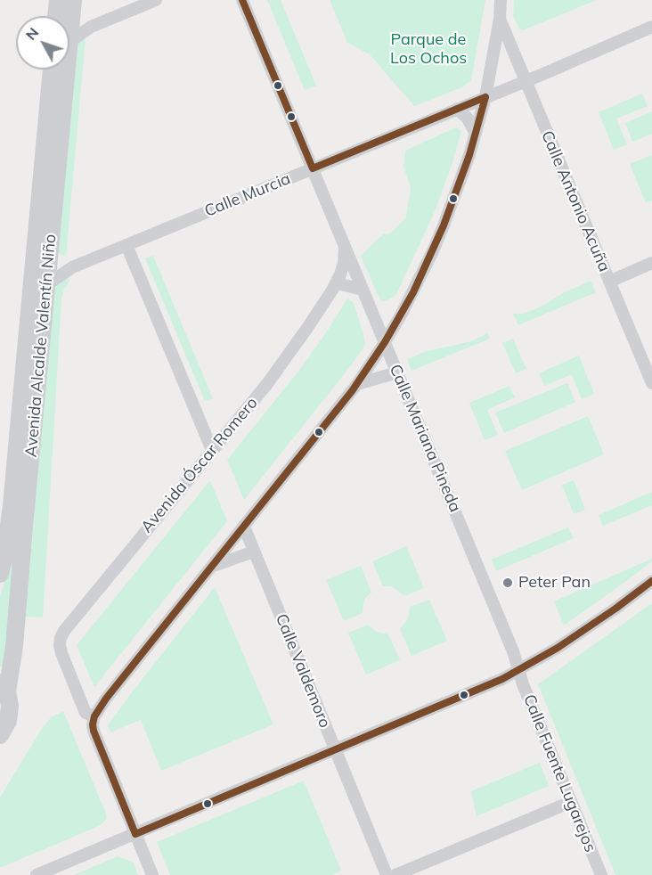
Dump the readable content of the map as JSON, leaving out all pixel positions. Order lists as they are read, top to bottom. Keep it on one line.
{"streets":{"main road":["Avenida Alcalde Valentín Niño"],"street":["Calle Murcia","Calle Antonio Acuña","Calle Mariana Pineda","Avenida Óscar Romero","Calle Valdemoro","Calle Fuente Lugarejos"]},"crossings":[["Calle Murcia","Calle Antonio Acuña"],["Calle Murcia","Avenida Alcalde Valentín Niño"],["Calle Murcia","Calle Mariana Pineda"],["Calle Mariana Pineda","Avenida Óscar Romero"],["Calle Mariana Pineda","Calle Fuente Lugarejos"]],"parks":["Parque de Los Ochos"],"places":["Peter Pan"],"north":"top left"}
